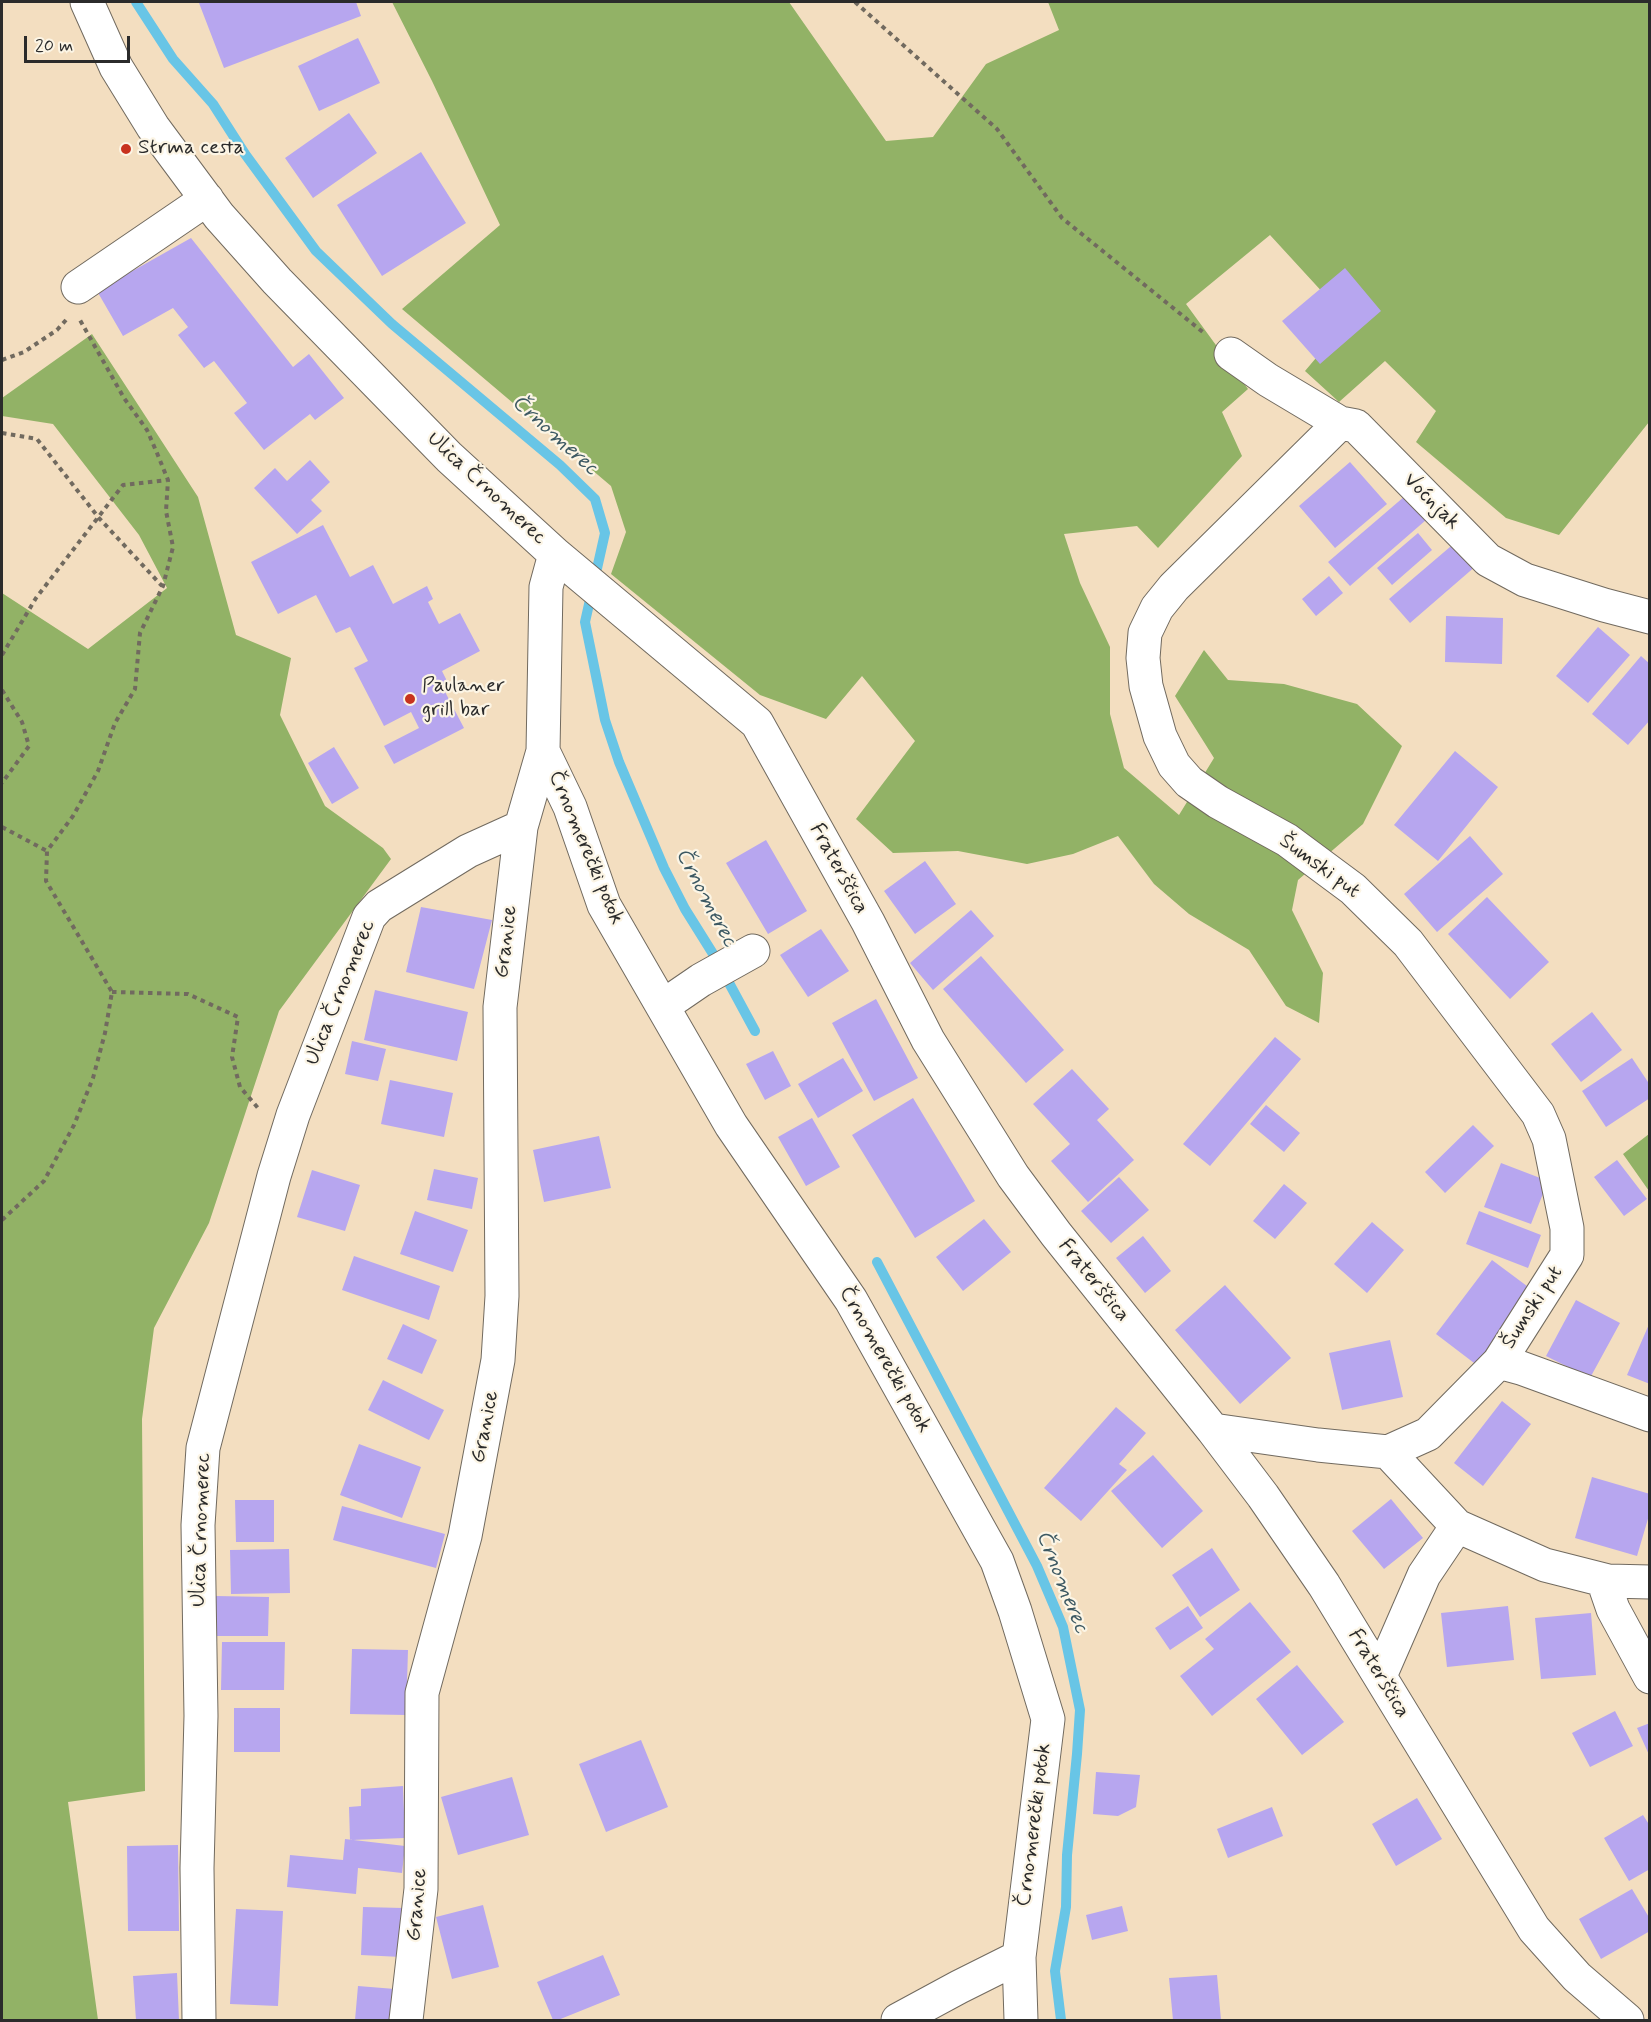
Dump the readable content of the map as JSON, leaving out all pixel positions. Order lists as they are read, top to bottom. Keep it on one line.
{"streets":{"street":["Ulica Črnomerec","Voćnjak","Črnomerečki potok","Šumski put","Fraterščica","Granice"]},"crossings":[["Ulica Črnomerec","Črnomerečki potok"],["Ulica Črnomerec","Fraterščica"],["Ulica Črnomerec","Granice"],["Voćnjak","Šumski put"],["Šumski put","Fraterščica"]],"water":["Črnomerec"],"places":["Strma cesta","Paulaner grill bar"],"scale_bar":"20 m"}
